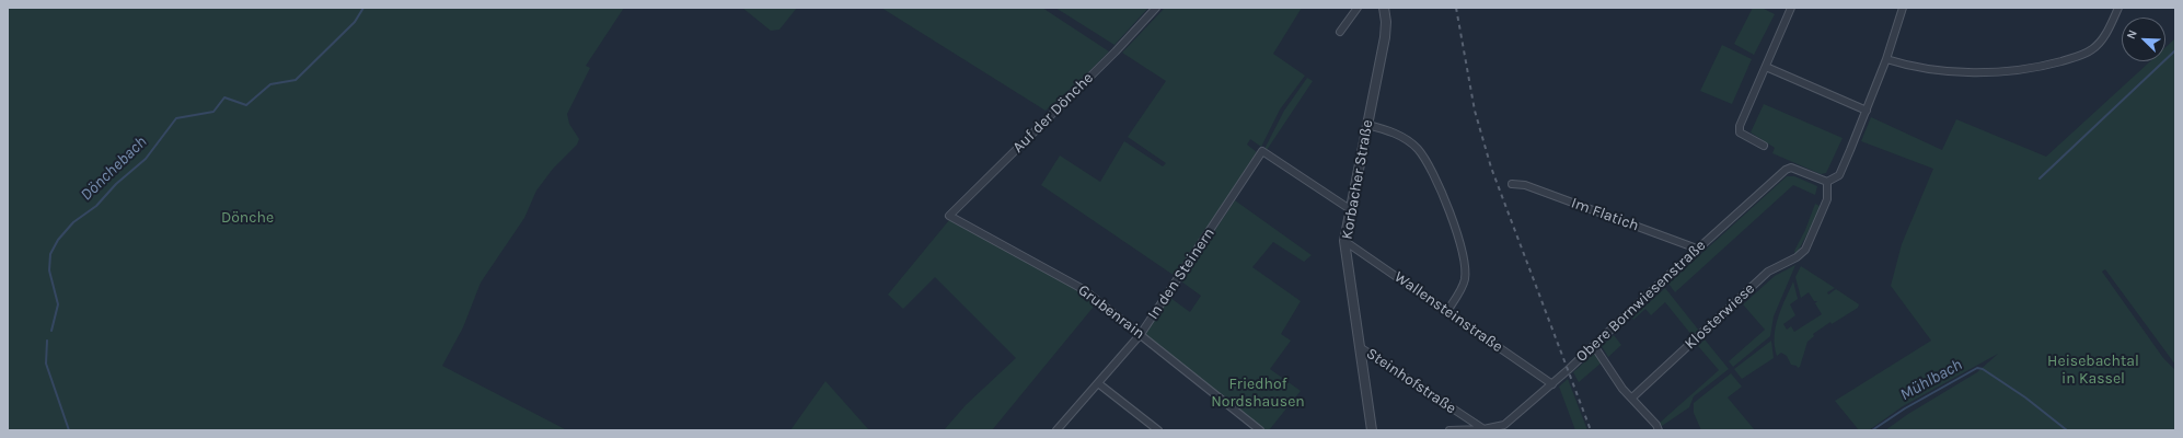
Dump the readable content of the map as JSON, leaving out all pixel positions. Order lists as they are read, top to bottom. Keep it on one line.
{"streets":{"street":["Auf der Dönche","Korbacher Straße","Im Flatich","In den Steinern","Obere Bornwiesenstraße","Grubenrain","Wallensteinstraße","Klosterwiese","Steinhofstraße"]},"crossings":[["Auf der Dönche","Grubenrain"],["Korbacher Straße","In den Steinern"],["Korbacher Straße","Wallensteinstraße"],["Korbacher Straße","Steinhofstraße"],["Im Flatich","Obere Bornwiesenstraße"],["In den Steinern","Grubenrain"],["Obere Bornwiesenstraße","Wallensteinstraße"],["Obere Bornwiesenstraße","Klosterwiese"],["Obere Bornwiesenstraße","Steinhofstraße"]],"water":["Dönchebach","Mühlbach"],"parks":["Dönche","Heisebachtal in Kassel","Friedhof Nordshausen"],"north":"top left"}
